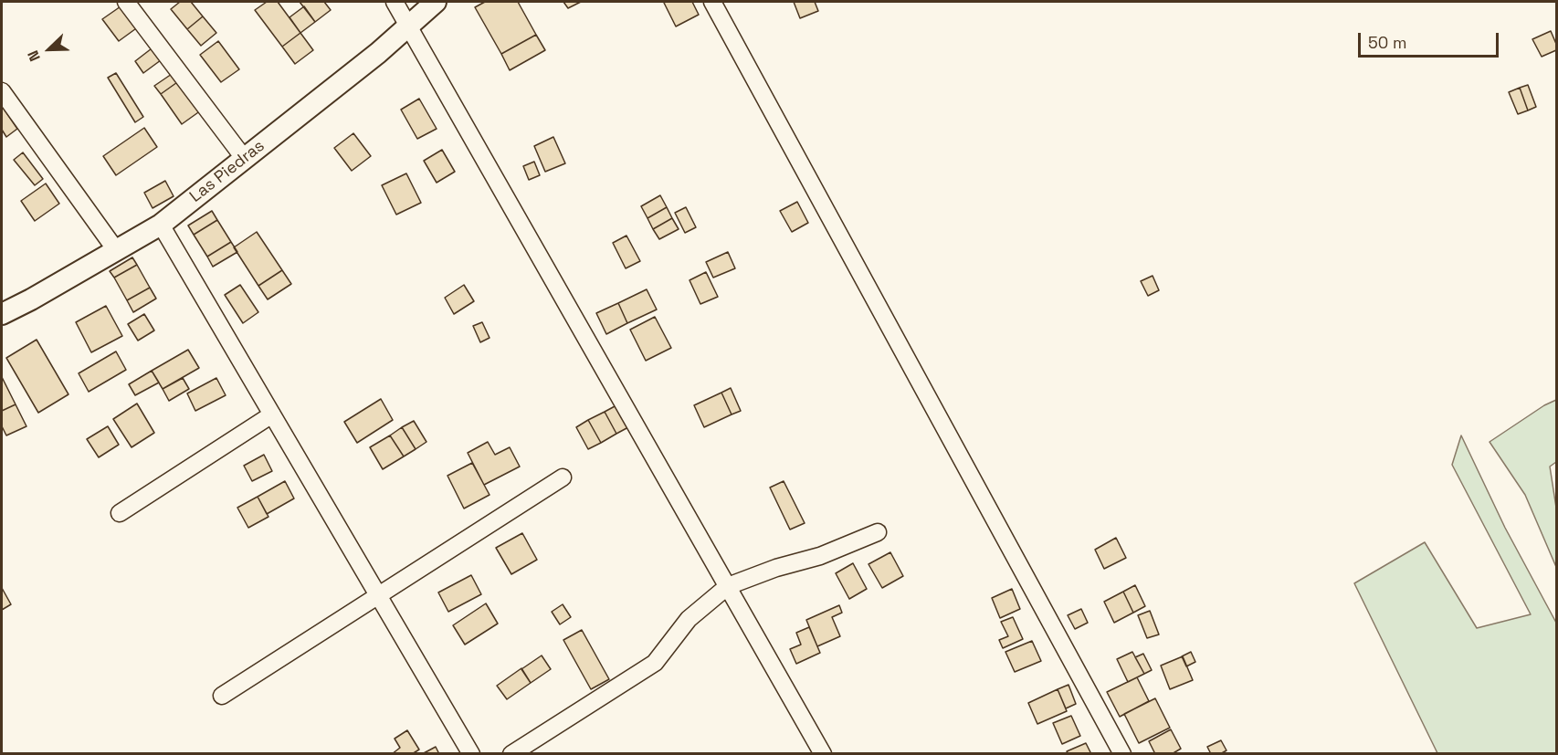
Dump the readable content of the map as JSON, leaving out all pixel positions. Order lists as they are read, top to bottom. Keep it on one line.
{"streets":{"street":["Las Piedras"]},"scale_bar":"50 m","north":"bottom left"}
